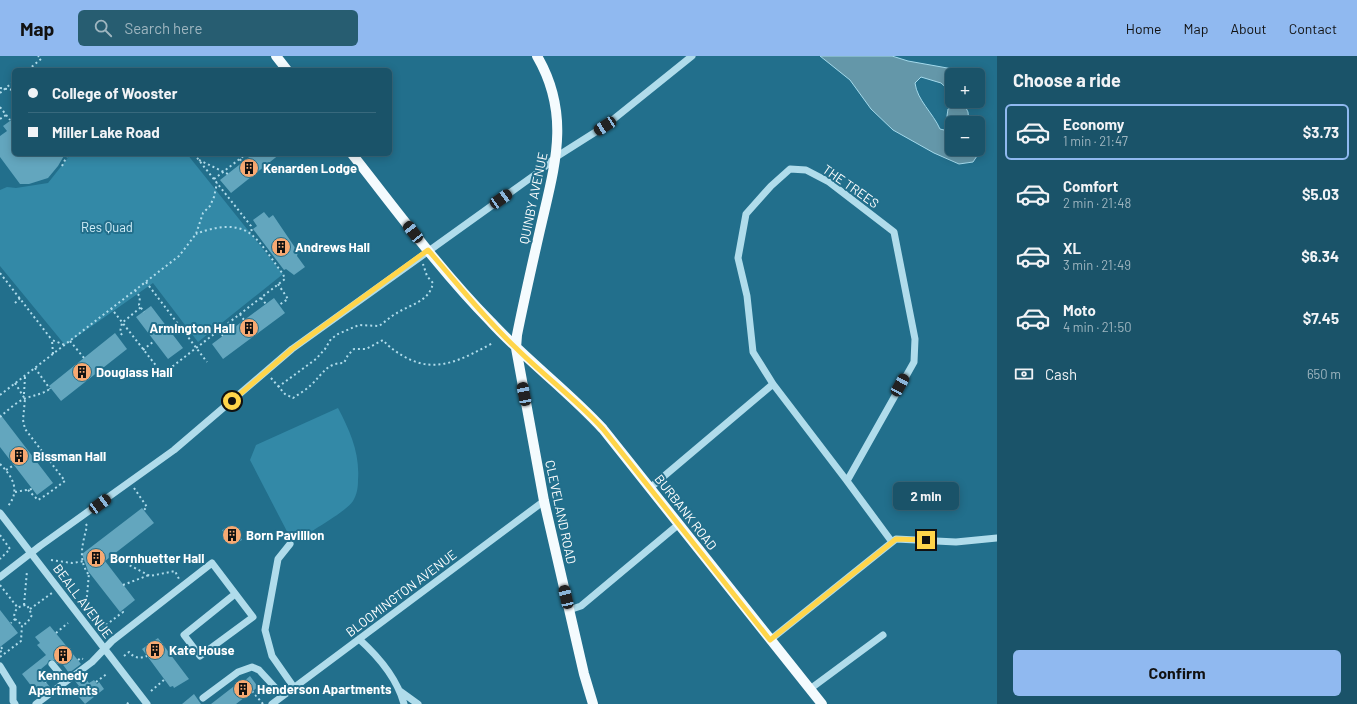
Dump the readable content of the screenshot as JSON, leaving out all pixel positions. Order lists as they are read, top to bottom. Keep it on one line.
{"streets":{"main road":["QUINBY AVENUE","CLEVELAND ROAD","BURBANK ROAD"],"street":["THE TREES","BLOOMINGTON AVENUE","BEALL AVENUE"]},"crossings":[["QUINBY AVENUE","CLEVELAND ROAD"],["QUINBY AVENUE","BURBANK ROAD"],["CLEVELAND ROAD","BURBANK ROAD"],["CLEVELAND ROAD","BLOOMINGTON AVENUE"]],"parks":["Res Quad"],"places":{"building":["Kenarden Lodge","Andrews Hall","Armington Hall","Douglass Hall","Bissman Hall","Born Pavillion","Bornhuetter Hall","Kate House","Kennedy Apartments","Henderson Apartments"]},"page":{"header":"Map","search":"Search here","nav":["Home","Map","About","Contact"],"heading":"Choose a ride","map_buttons":["+","−"],"banner":["College of Wooster","Miller Lake Road"],"list":[{"name":"Economy","note":"1 min · 21:47","value":"$3.73"},{"name":"Comfort","note":"2 min · 21:48","value":"$5.03"},{"name":"XL","note":"3 min · 21:49","value":"$6.34"},{"name":"Moto","note":"4 min · 21:50","value":"$7.45"}],"pay":["Cash","650 m"],"bubble":"2 min","buttons":"Confirm"}}
